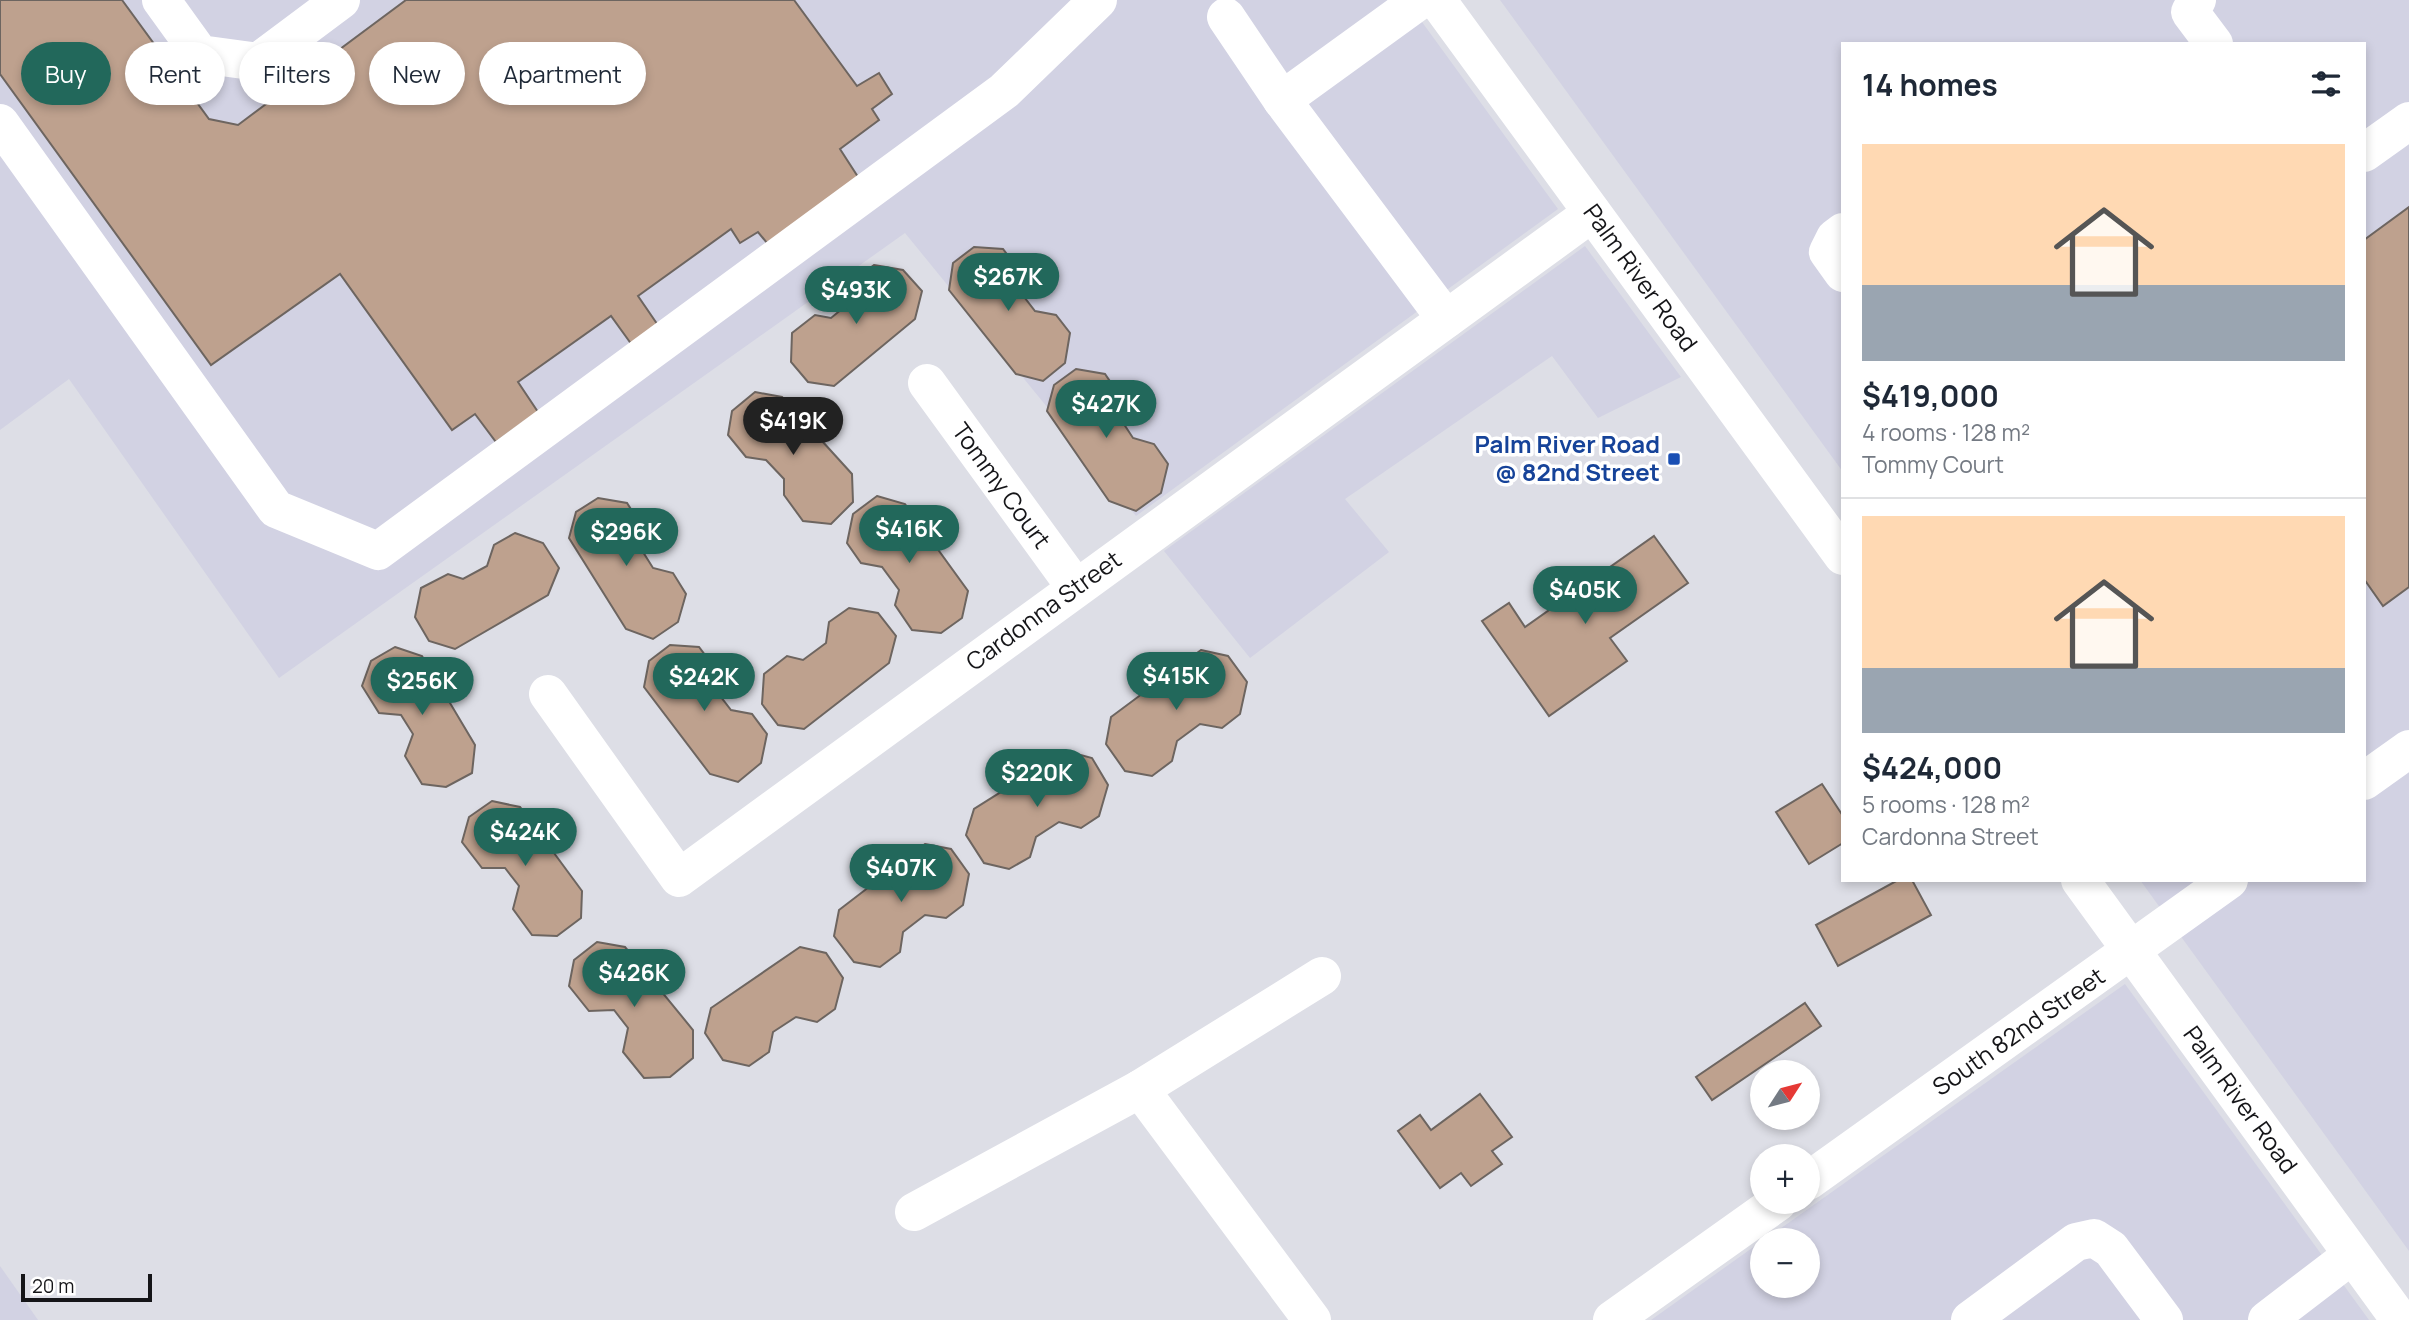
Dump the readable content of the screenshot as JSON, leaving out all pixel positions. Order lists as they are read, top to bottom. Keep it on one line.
{"streets":{"street":["Palm River Road","Tommy Court","Cardonna Street","South 82nd Street"]},"crossings":[["Palm River Road","Cardonna Street"],["Palm River Road","South 82nd Street"],["Tommy Court","Cardonna Street"]],"places":{"transit":["Palm River Road @ 82nd Street"]},"scale_bar":"20 m","north":"top right","page":{"chip":["Buy","Rent","Filters","New","Apartment"],"heading":"14 homes","list":[{"name":"$419,000","note":"4 rooms · 128 m² · Tommy Court"},{"name":"$424,000","note":"5 rooms · 128 m² · Cardonna Street"}],"price":["$267K","$493K","$427K","$419K","$416K","$296K","$405K","$415K","$242K","$256K","$220K","$424K","$407K","$426K"],"map_buttons":["+","−"],"scale":"20 m"}}
